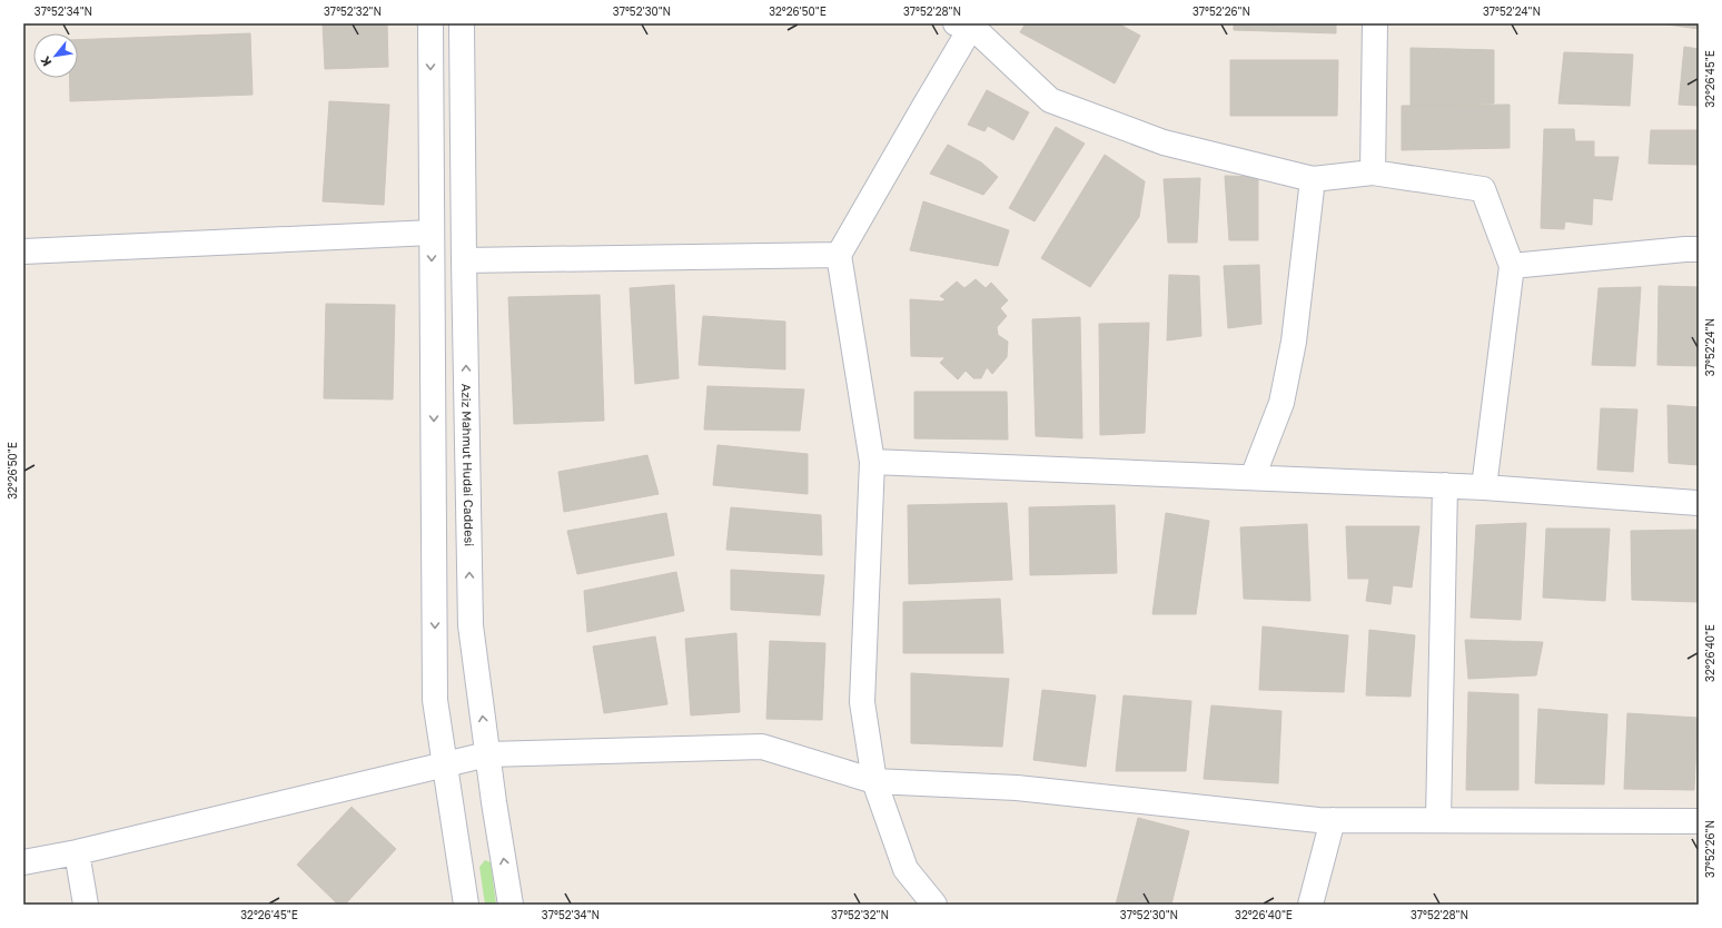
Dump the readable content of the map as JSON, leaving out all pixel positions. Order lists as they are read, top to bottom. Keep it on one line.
{"streets":{"street":["Aziz Mahmut Hudai Caddesi"]},"north":"bottom left","coordinates":["37°52'34\"N","37°52'32\"N","37°52'30\"N","32°26'50\"E","37°52'28\"N","37°52'26\"N","37°52'24\"N","32°26'45\"E","32°26'40\"E"]}
